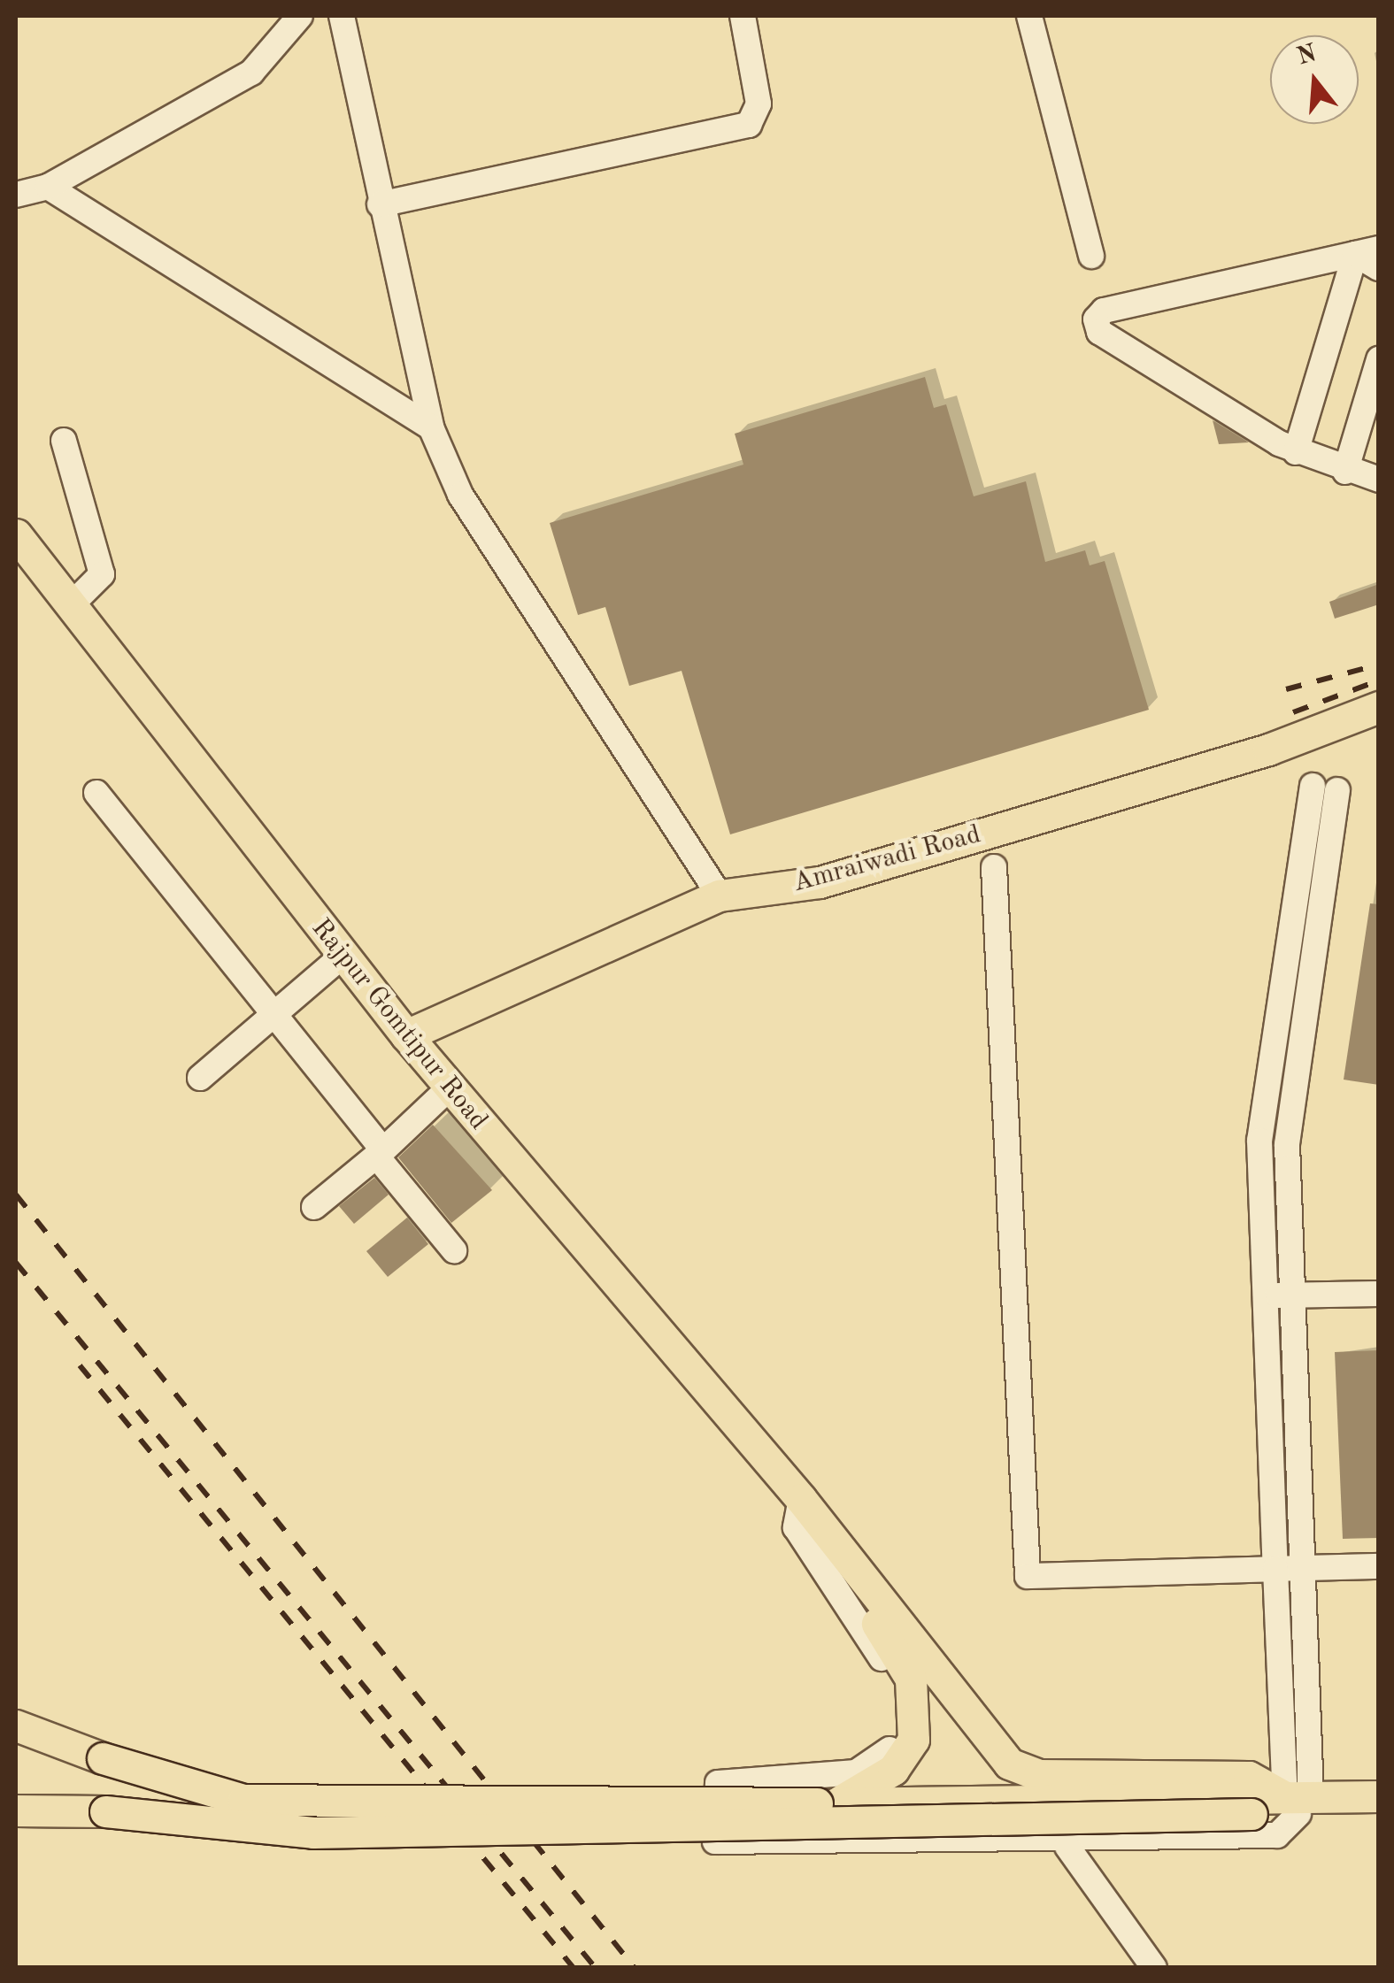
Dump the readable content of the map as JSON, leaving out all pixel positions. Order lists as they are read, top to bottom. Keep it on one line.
{"streets":{"main road":["Amraiwadi Road","Rajpur Gomtipur Road"]},"crossings":[["Amraiwadi Road","Rajpur Gomtipur Road"]],"north":"top"}
